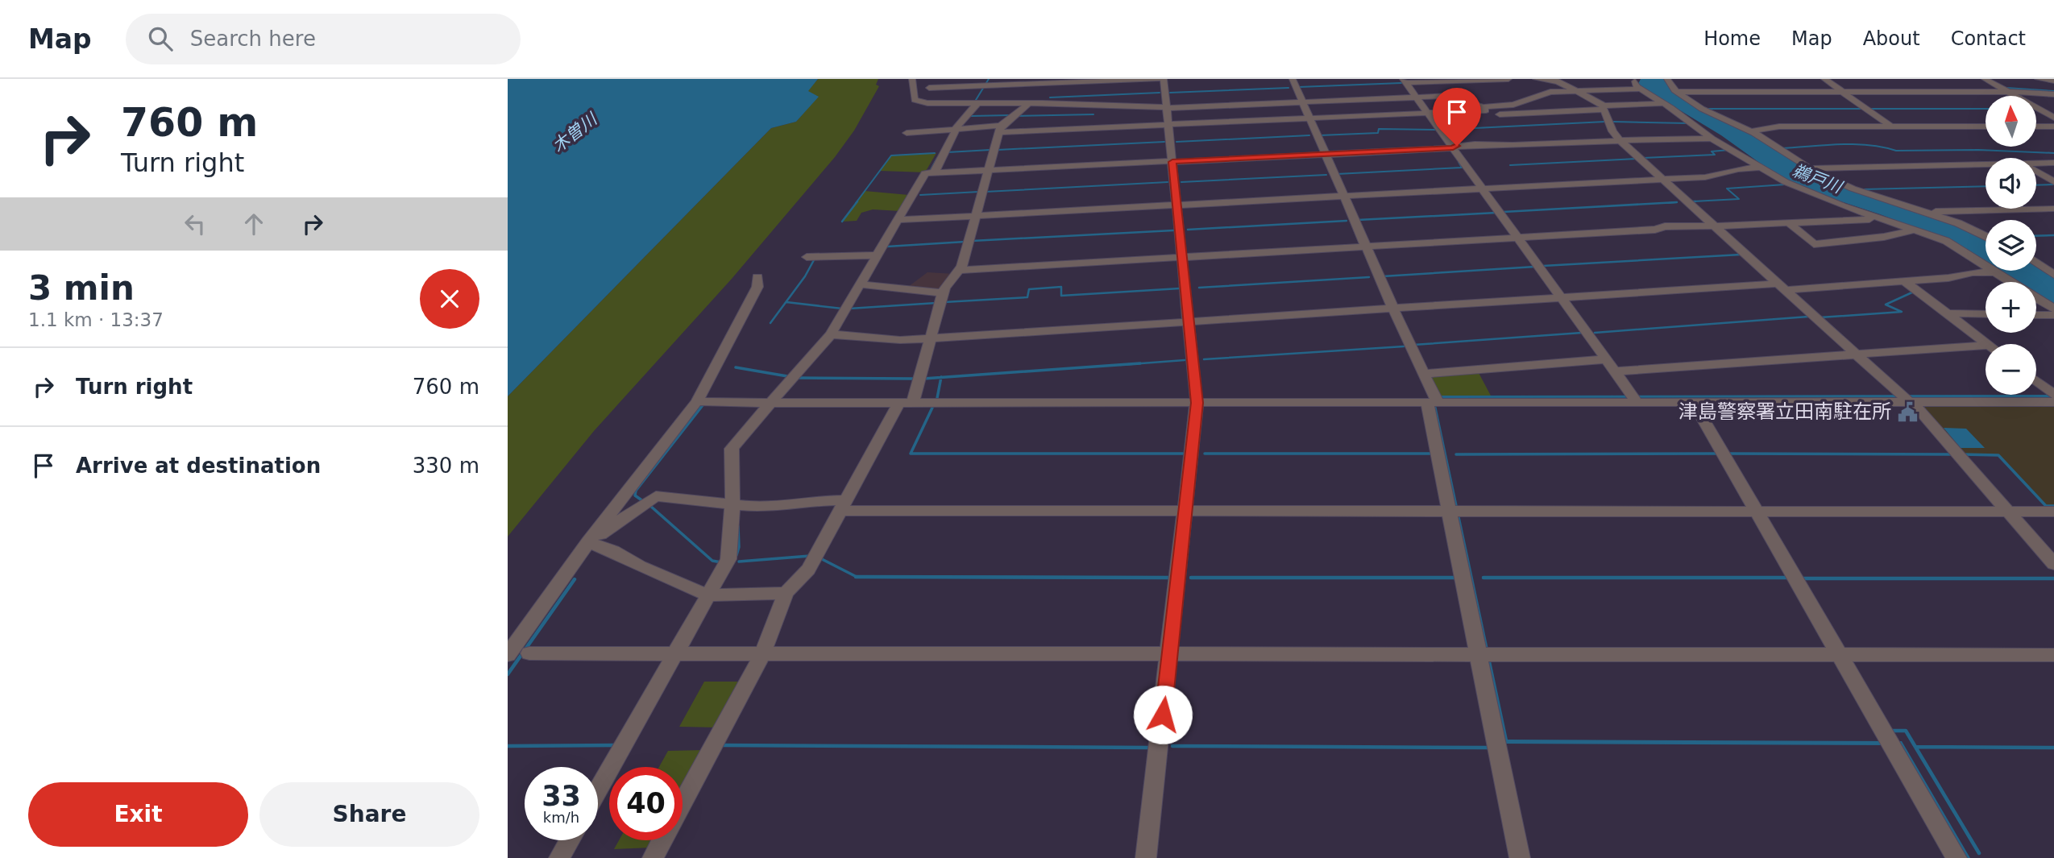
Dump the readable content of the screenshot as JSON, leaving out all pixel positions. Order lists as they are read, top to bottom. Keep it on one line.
{"water":["木曽川","鵜戸川"],"places":{"public building":["津島警察署立田南駐在所"]},"north":"top","page":{"header":"Map","search":"Search here","nav":["Home","Map","About","Contact"],"turn":["760 m","Turn right"],"map_buttons":["+","−"],"heading":["3 min","1.1 km · 13:37"],"list":[{"name":"Turn right","value":"760 m"},{"name":"Arrive at destination","value":"330 m"}],"speed":"33 km/h","limit":"40","buttons":["Exit","Share"]}}
